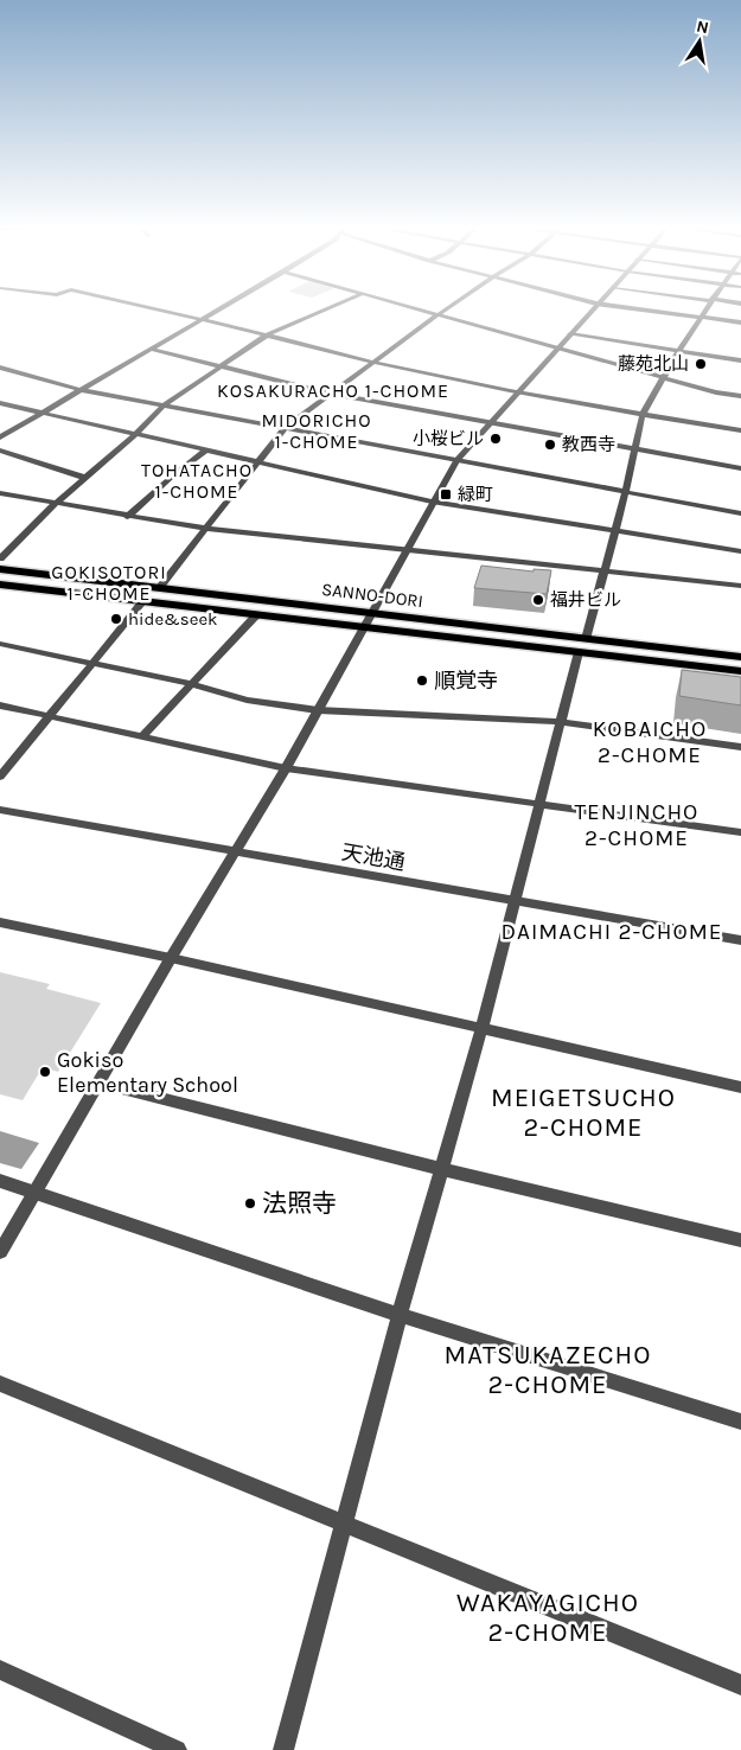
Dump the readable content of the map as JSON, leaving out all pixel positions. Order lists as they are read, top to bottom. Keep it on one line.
{"streets":{"main road":["SANNO-DORI"],"street":["天池通"]},"districts":["KOSAKURACHO 1-CHOME","MIDORICHO 1-CHOME","TOHATACHO 1-CHOME","GOKISOTORI 1-CHOME","KOBAICHO 2-CHOME","TENJINCHO 2-CHOME","DAIMACHI 2-CHOME","MEIGETSUCHO 2-CHOME","MATSUKAZECHO 2-CHOME","WAKAYAGICHO 2-CHOME"],"places":{"other":["藤苑北山","小桜ビル","教西寺","福井ビル","hide&seek","順覚寺","Gokiso Elementary School","法照寺"],"transit":["緑町"]},"north":"top"}
